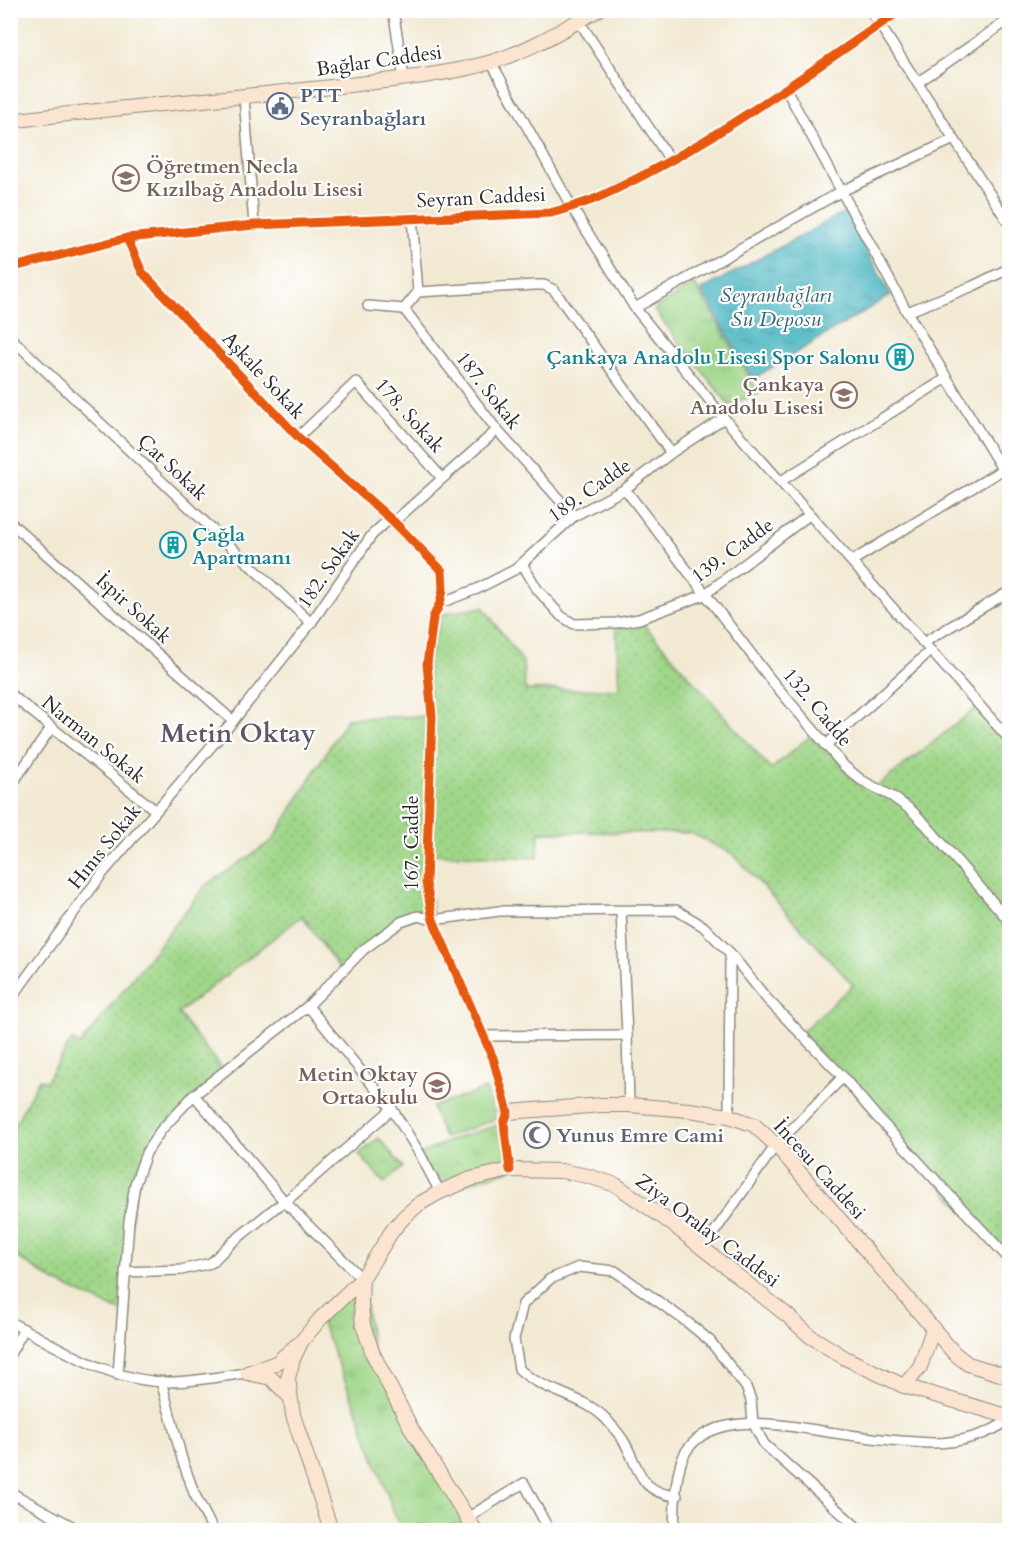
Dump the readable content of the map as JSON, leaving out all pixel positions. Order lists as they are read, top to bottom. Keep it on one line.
{"streets":{"main road":["Bağlar Caddesi","İncesu Caddesi","Ziya Oralay Caddesi"],"street":["Seyran Caddesi","Aşkale Sokak","187. Sokak","178. Sokak","Çat Sokak","189. Cadde","139. Cadde","182. Sokak","İspir Sokak","132. Cadde","Narman Sokak","167. Cadde","Hınıs Sokak"]},"crossings":[["Seyran Caddesi","Aşkale Sokak"],["Aşkale Sokak","178. Sokak"],["Aşkale Sokak","182. Sokak"],["Aşkale Sokak","167. Cadde"],["187. Sokak","189. Cadde"],["187. Sokak","182. Sokak"],["178. Sokak","182. Sokak"],["Çat Sokak","182. Sokak"],["189. Cadde","139. Cadde"],["189. Cadde","132. Cadde"],["189. Cadde","167. Cadde"],["139. Cadde","132. Cadde"],["182. Sokak","İspir Sokak"],["182. Sokak","167. Cadde"],["182. Sokak","Hınıs Sokak"],["İspir Sokak","Hınıs Sokak"],["Narman Sokak","Hınıs Sokak"],["167. Cadde","İncesu Caddesi"],["167. Cadde","Ziya Oralay Caddesi"]],"districts":["Metin Oktay"],"water":["Seyranbağları Su Deposu"],"places":{"public building":["PTT Seyranbağları"],"school or university":["Öğretmen Necla Kızılbağ Anadolu Lisesi","Çankaya Anadolu Lisesi","Metin Oktay Ortaokulu"],"building":["Çankaya Anadolu Lisesi Spor Salonu","Çağla Apartmanı"],"mosque":["Yunus Emre Cami"]}}
